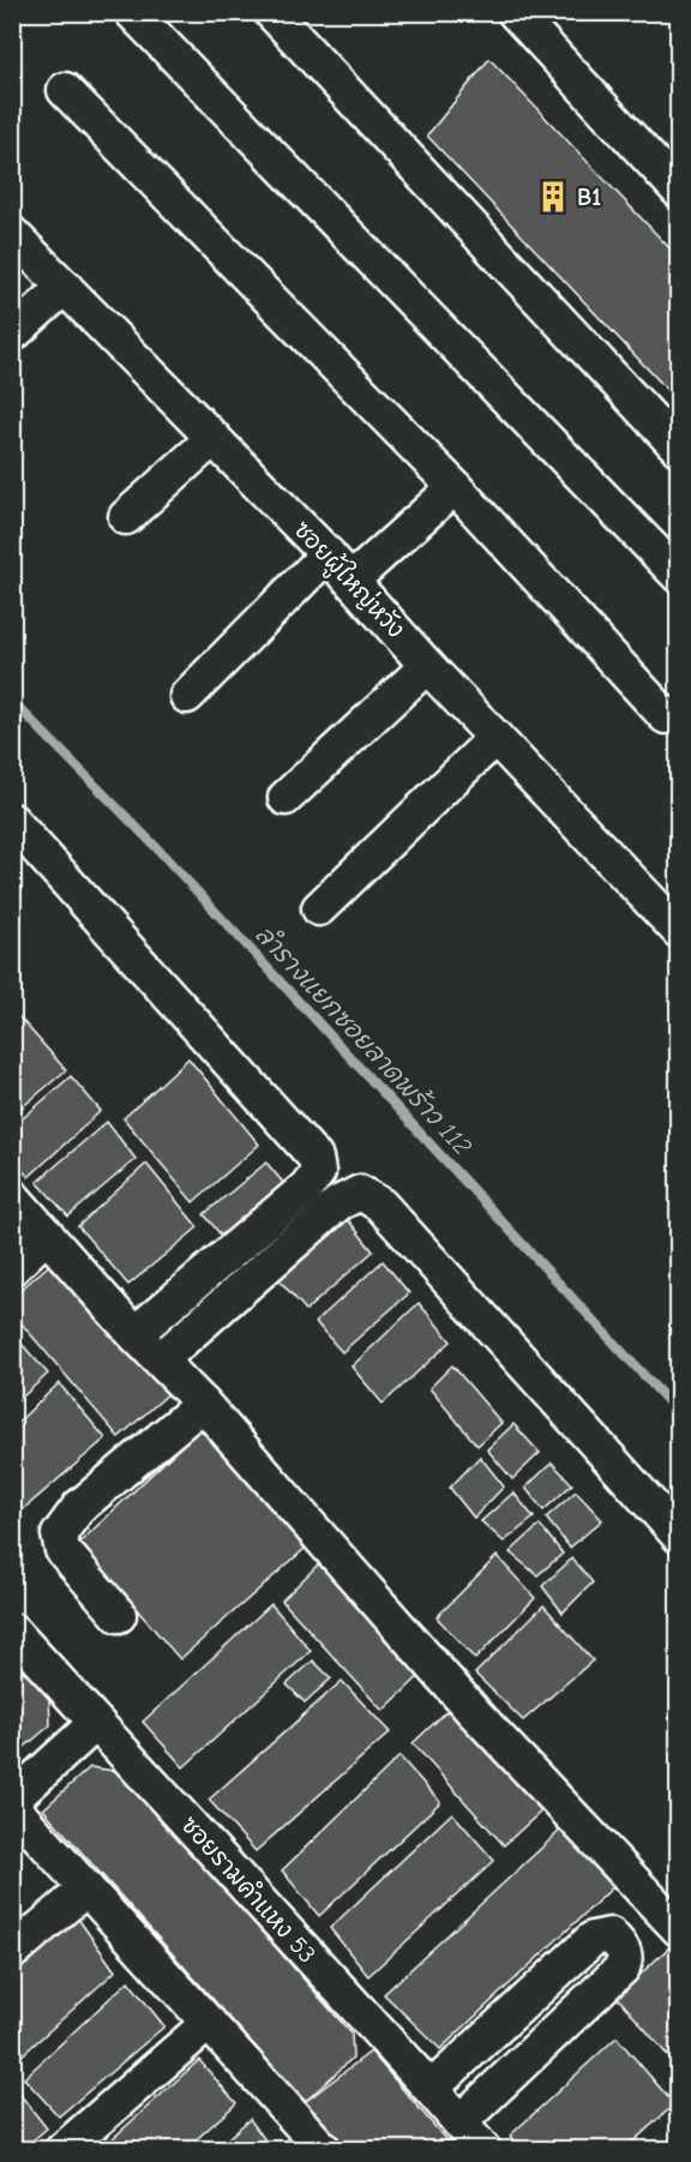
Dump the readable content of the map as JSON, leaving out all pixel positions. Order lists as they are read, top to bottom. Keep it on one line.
{"streets":{"street":["ซอยผู้ใหญ่หวัง","ซอยรามคำแหง 53"]},"water":["ลำรางแยกซอยลาดพร้าว 112"],"places":{"building":["B1"]}}
